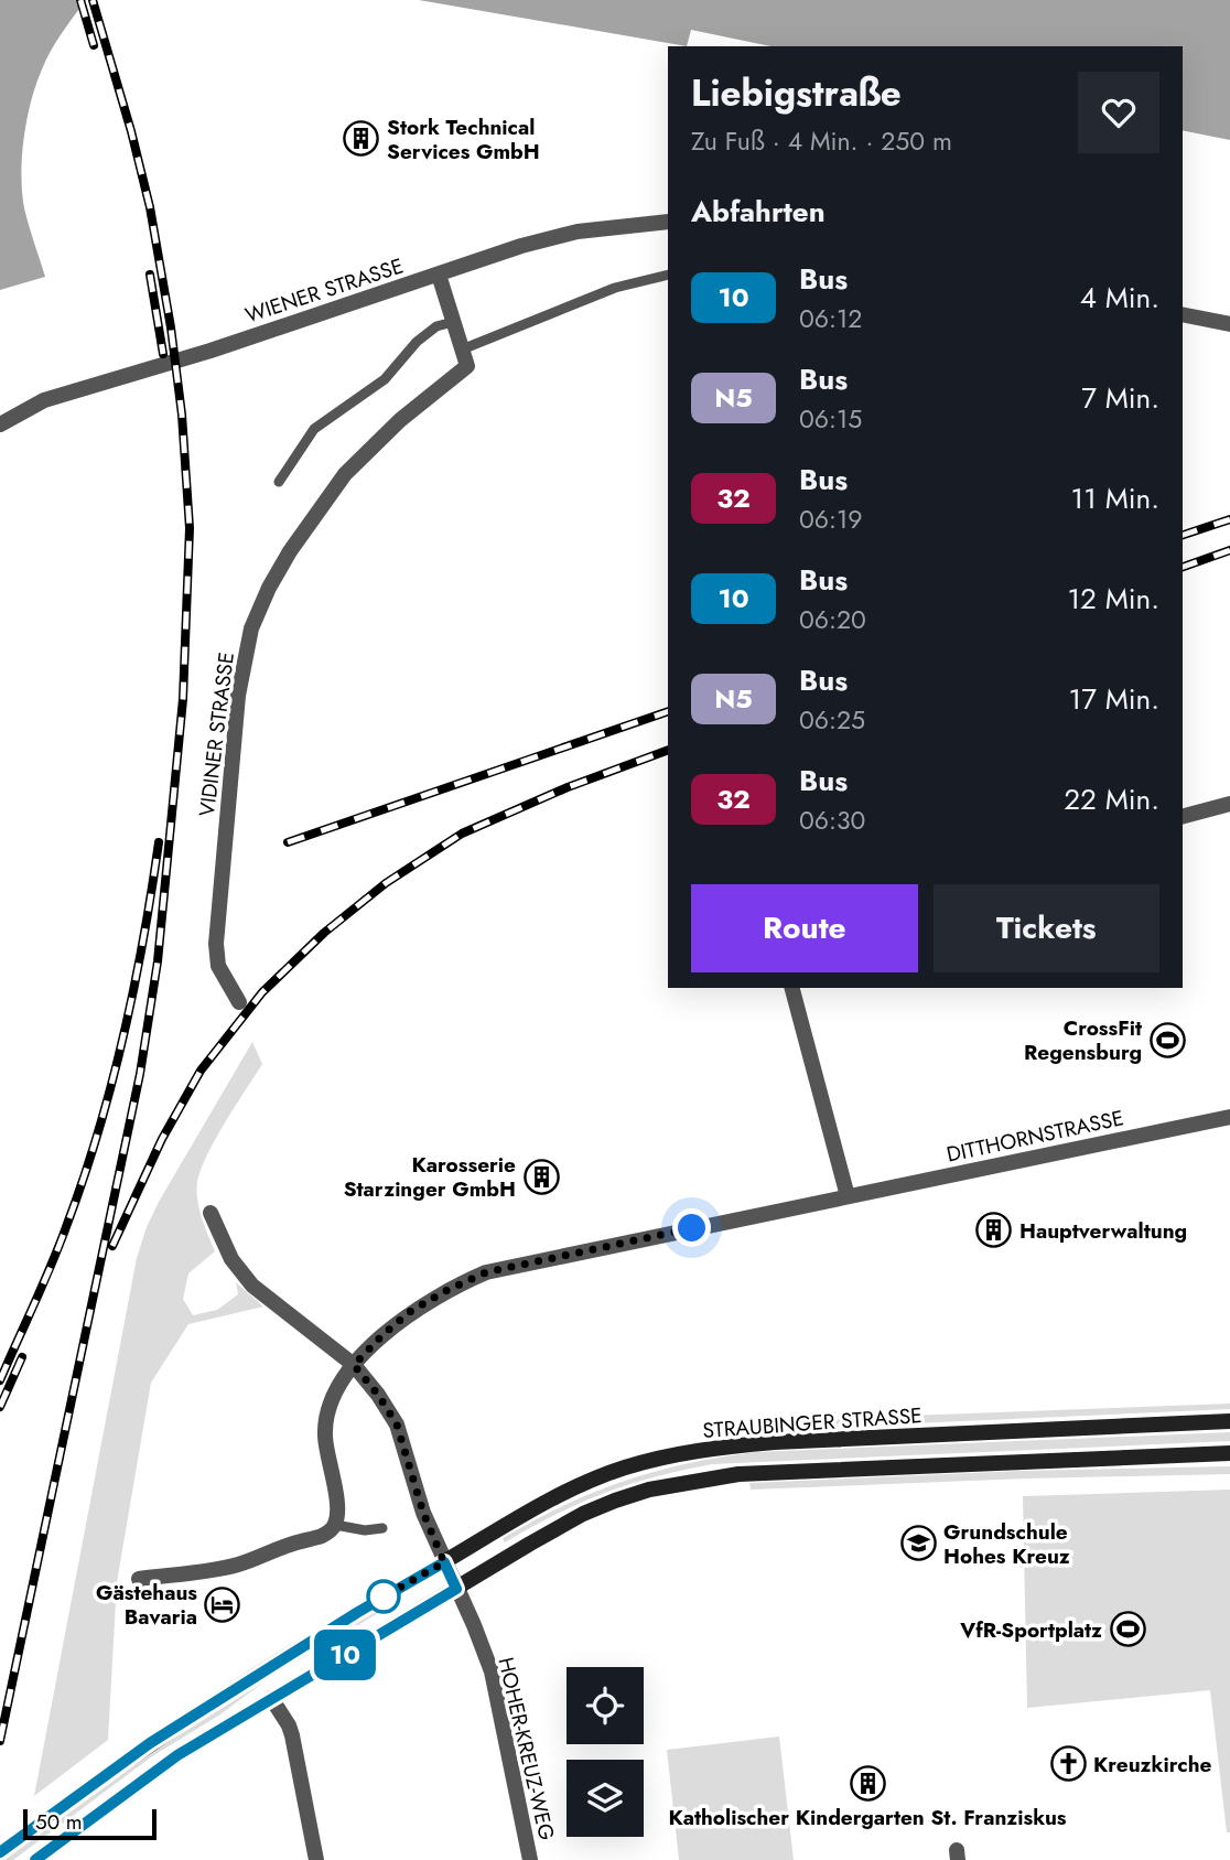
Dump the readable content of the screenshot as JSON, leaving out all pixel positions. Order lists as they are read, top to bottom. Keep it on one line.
{"streets":{"main road":["STRAUBINGER STRASSE"],"street":["WIENER STRASSE","VIDINER STRASSE","DITTHORNSTRASSE","HOHER-KREUZ-WEG"]},"crossings":[["DITTHORNSTRASSE","HOHER-KREUZ-WEG"],["STRAUBINGER STRASSE","HOHER-KREUZ-WEG"]],"places":{"building":["Stork Technical Services GmbH","Karosserie Starzinger GmbH","Hauptverwaltung","Katholischer Kindergarten St. Franziskus"],"sports":["CrossFit Regensburg","VfR-Sportplatz"],"school or university":["Grundschule Hohes Kreuz"],"hotel":["Gästehaus Bavaria"],"church":["Kreuzkirche"]},"lines":["bus line 10"],"scale_bar":"50 m","page":{"on_map":"10","heading":[["Liebigstraße","Zu Fuß · 4 Min. · 250 m"],"Abfahrten"],"list":[{"mark":"10","name":"Bus","note":"06:12","value":"4 Min."},{"mark":"N5","name":"Bus","note":"06:15","value":"7 Min."},{"mark":"32","name":"Bus","note":"06:19","value":"11 Min."},{"mark":"10","name":"Bus","note":"06:20","value":"12 Min."},{"mark":"N5","name":"Bus","note":"06:25","value":"17 Min."},{"mark":"32","name":"Bus","note":"06:30","value":"22 Min."}],"buttons":["Route","Tickets"],"scale":"50 m"}}
